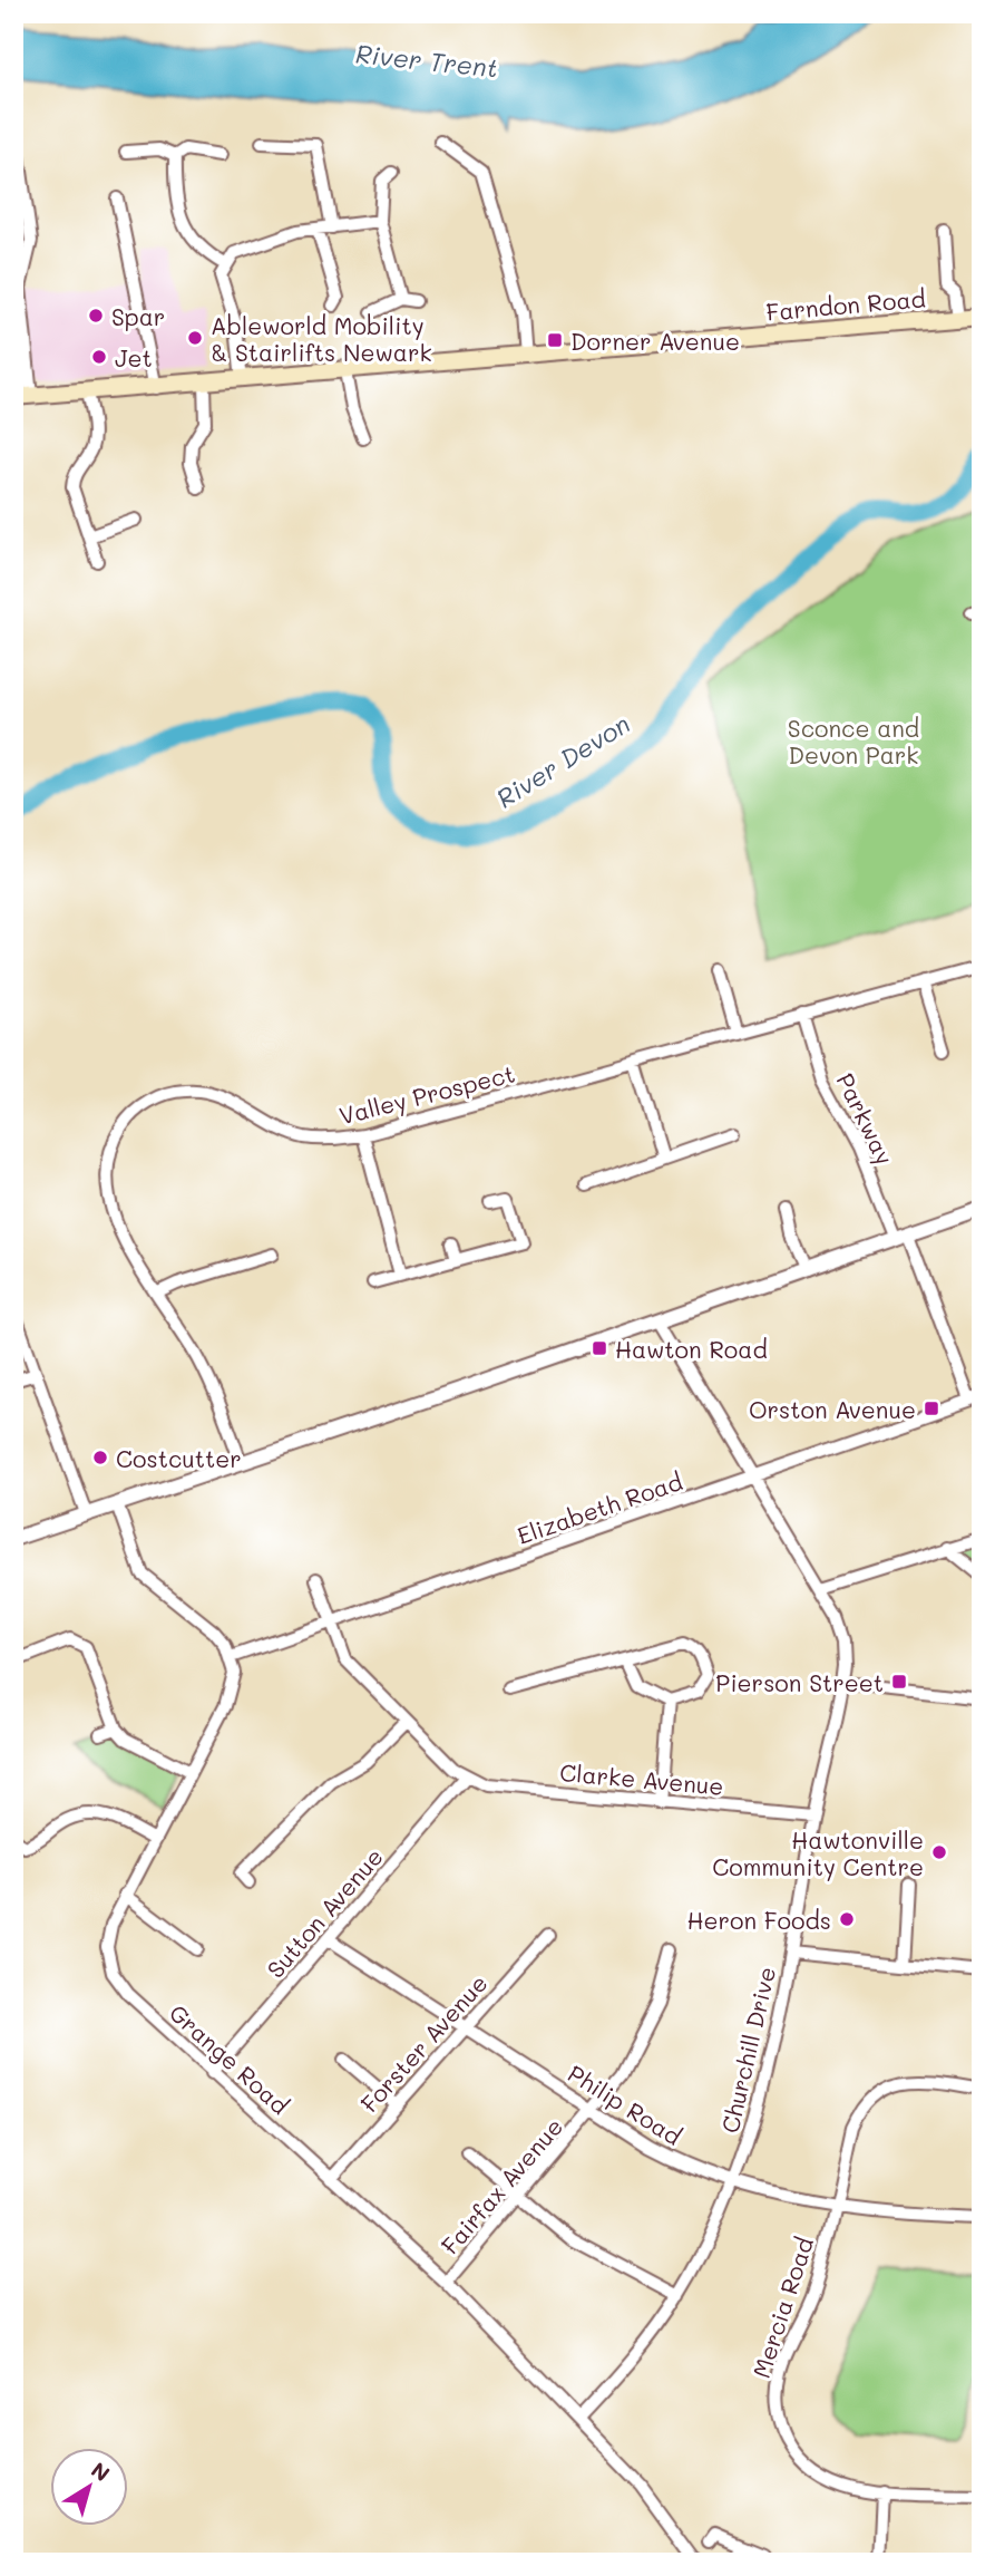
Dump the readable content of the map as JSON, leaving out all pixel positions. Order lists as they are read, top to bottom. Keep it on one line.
{"streets":{"main road":["Farndon Road"],"street":["Valley Prospect","Parkway","Elizabeth Road","Clarke Avenue","Sutton Avenue","Forster Avenue","Churchill Drive","Grange Road","Philip Road","Fairfax Avenue","Mercia Road"]},"crossings":[["Valley Prospect","Parkway"],["Elizabeth Road","Churchill Drive"],["Elizabeth Road","Grange Road"],["Clarke Avenue","Sutton Avenue"],["Clarke Avenue","Churchill Drive"],["Sutton Avenue","Grange Road"],["Sutton Avenue","Philip Road"],["Forster Avenue","Grange Road"],["Forster Avenue","Philip Road"],["Churchill Drive","Grange Road"],["Churchill Drive","Philip Road"],["Grange Road","Fairfax Avenue"],["Philip Road","Fairfax Avenue"],["Philip Road","Mercia Road"]],"water":["River Trent","River Devon"],"parks":["Sconce and Devon Park"],"places":{"other":["Spar","Ableworld Mobility & Stairlifts Newark","Jet","Costcutter","Hawtonville Community Centre","Heron Foods"],"transit":["Dorner Avenue","Hawton Road","Orston Avenue","Pierson Street"]},"north":"top right"}
